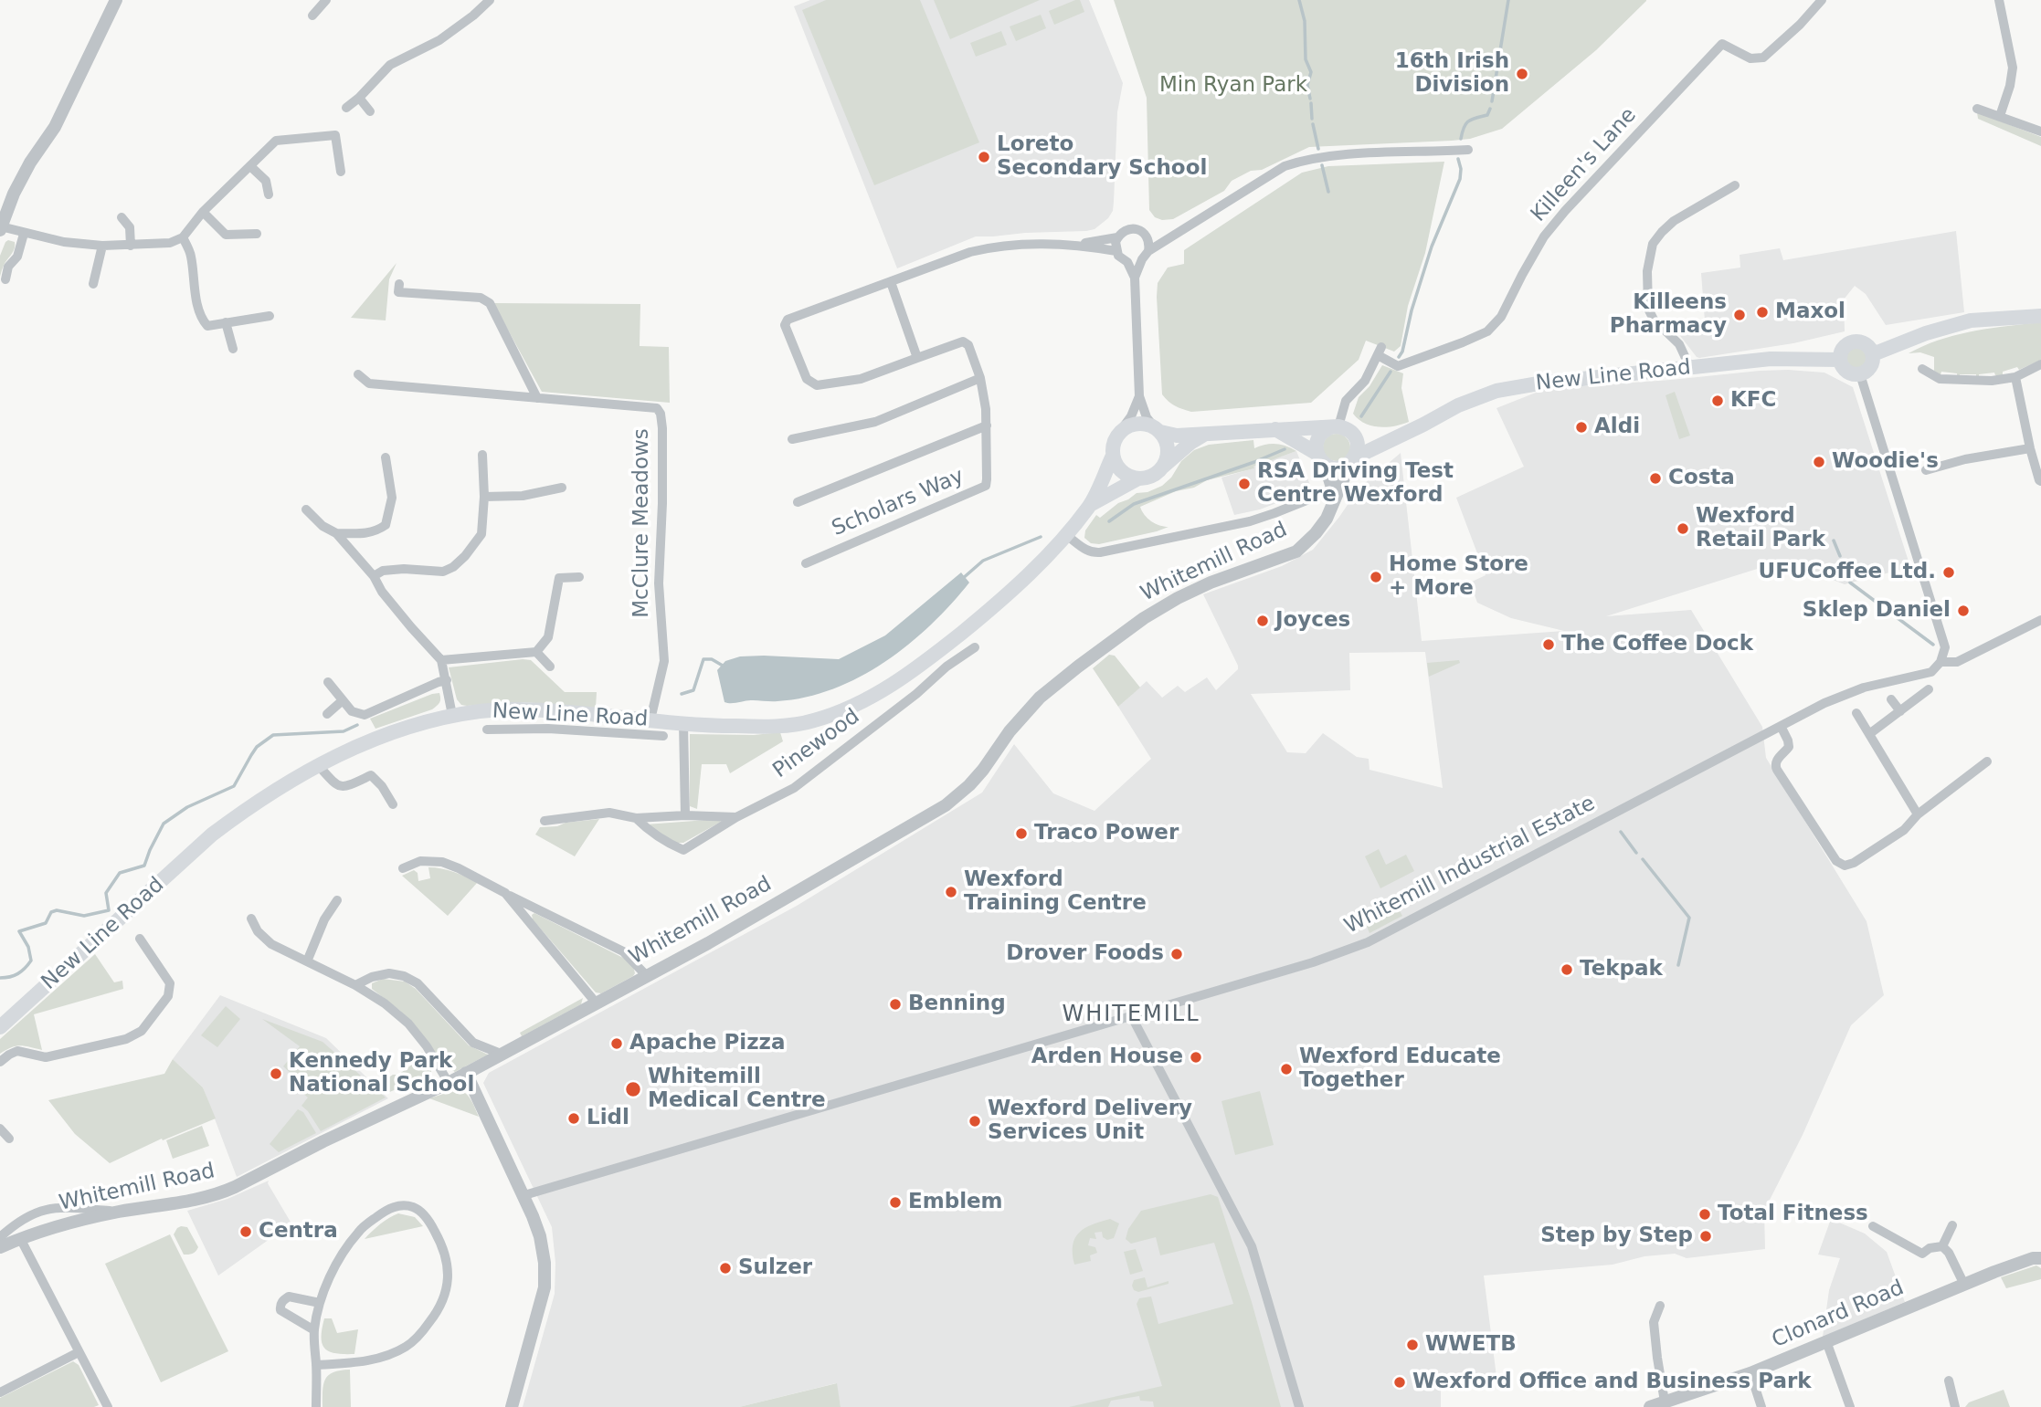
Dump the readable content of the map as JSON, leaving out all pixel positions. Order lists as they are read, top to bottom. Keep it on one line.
{"streets":{"main road":["New Line Road"],"street":["Killeen's Lane","Scholars Way","McClure Meadows","Whitemill Road","Pinewood","Whitemill Industrial Estate","Clonard Road"]},"crossings":[["Killeen's Lane","New Line Road"],["Killeen's Lane","Whitemill Road"],["New Line Road","McClure Meadows"],["New Line Road","Whitemill Road"]],"districts":["WHITEMILL"],"parks":["Min Ryan Park"],"places":["16th Irish Division","Loreto Secondary School","Maxol","Killeens Pharmacy","KFC","Aldi","Woodie's","Costa","RSA Driving Test Centre Wexford","Wexford Retail Park","UFUCoffee Ltd.","Home Store + More","Sklep Daniel","Joyces","The Coffee Dock","Traco Power","Wexford Training Centre","Drover Foods","Tekpak","Benning","Apache Pizza","Arden House","Wexford Educate Together","Kennedy Park National School","Whitemill Medical Centre","Lidl","Wexford Delivery Services Unit","Emblem","Total Fitness","Centra","Step by Step","Sulzer","WWETB","Wexford Office and Business Park"]}
